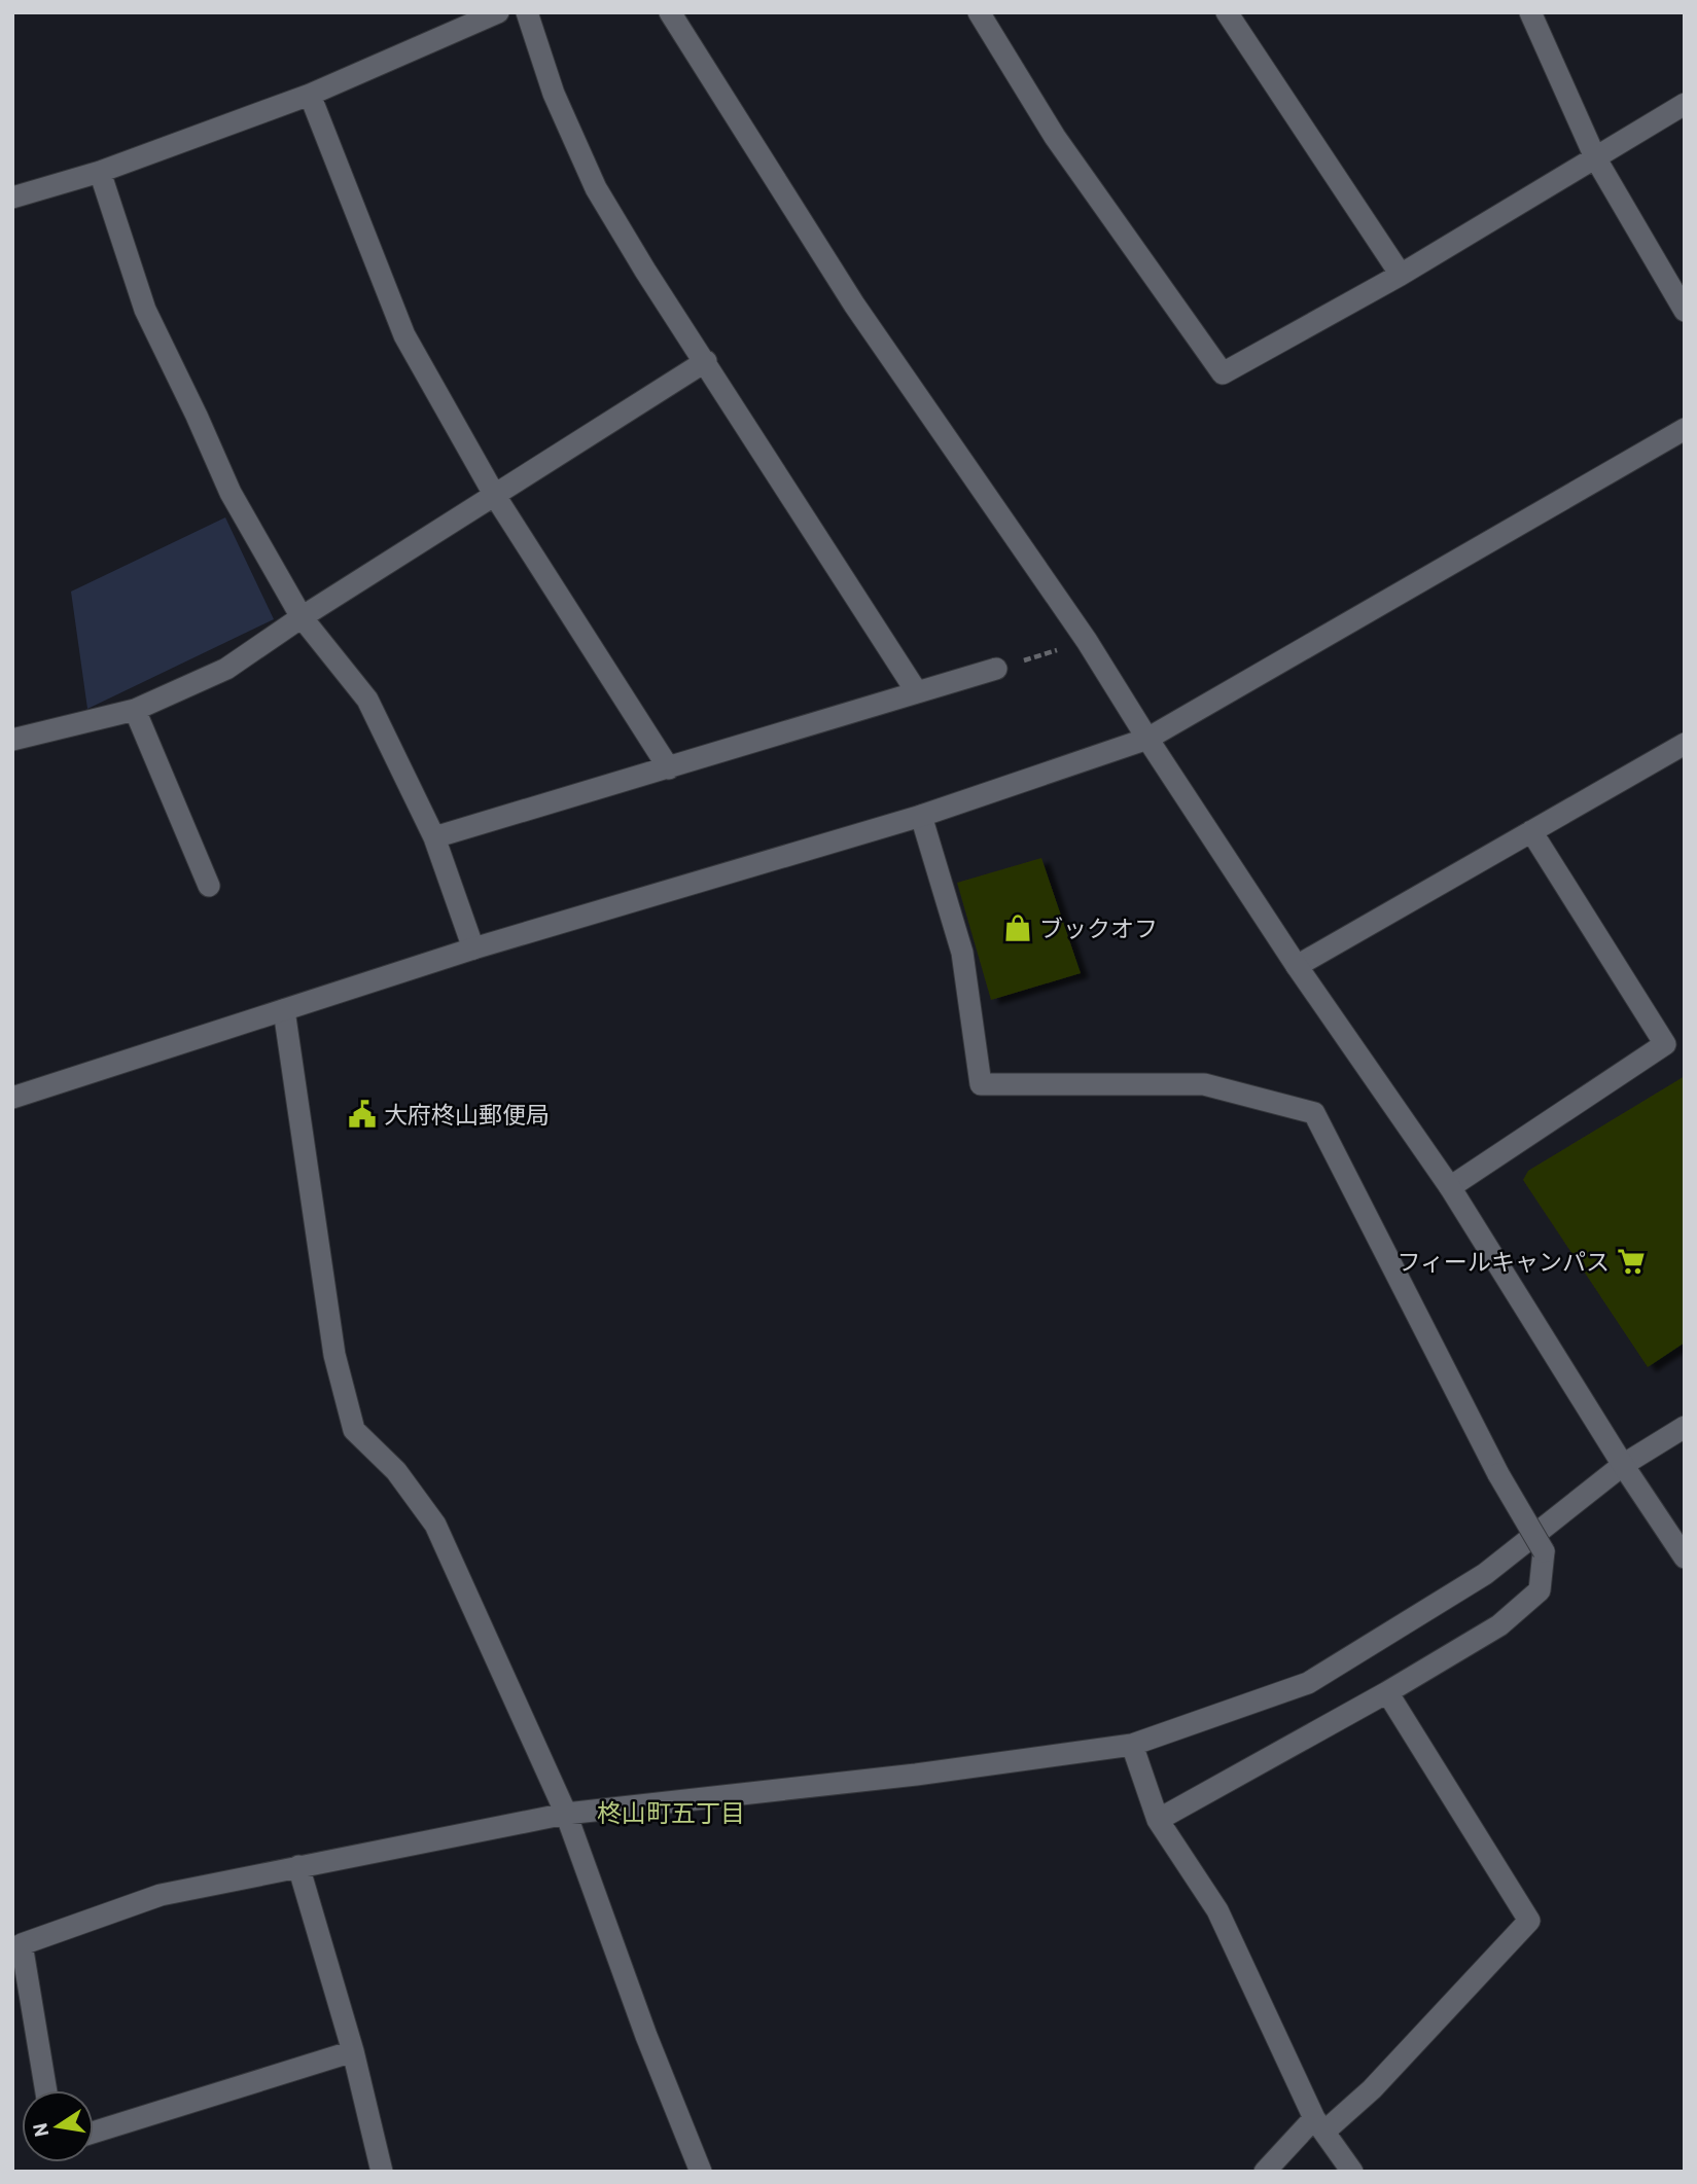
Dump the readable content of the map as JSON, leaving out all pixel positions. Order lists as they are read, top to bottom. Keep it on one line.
{"districts":["柊山町五丁目"],"places":{"shop":["ブックオフ"],"public building":["大府柊山郵便局"],"supermarket":["フィールキャンパス"]},"north":"left"}
